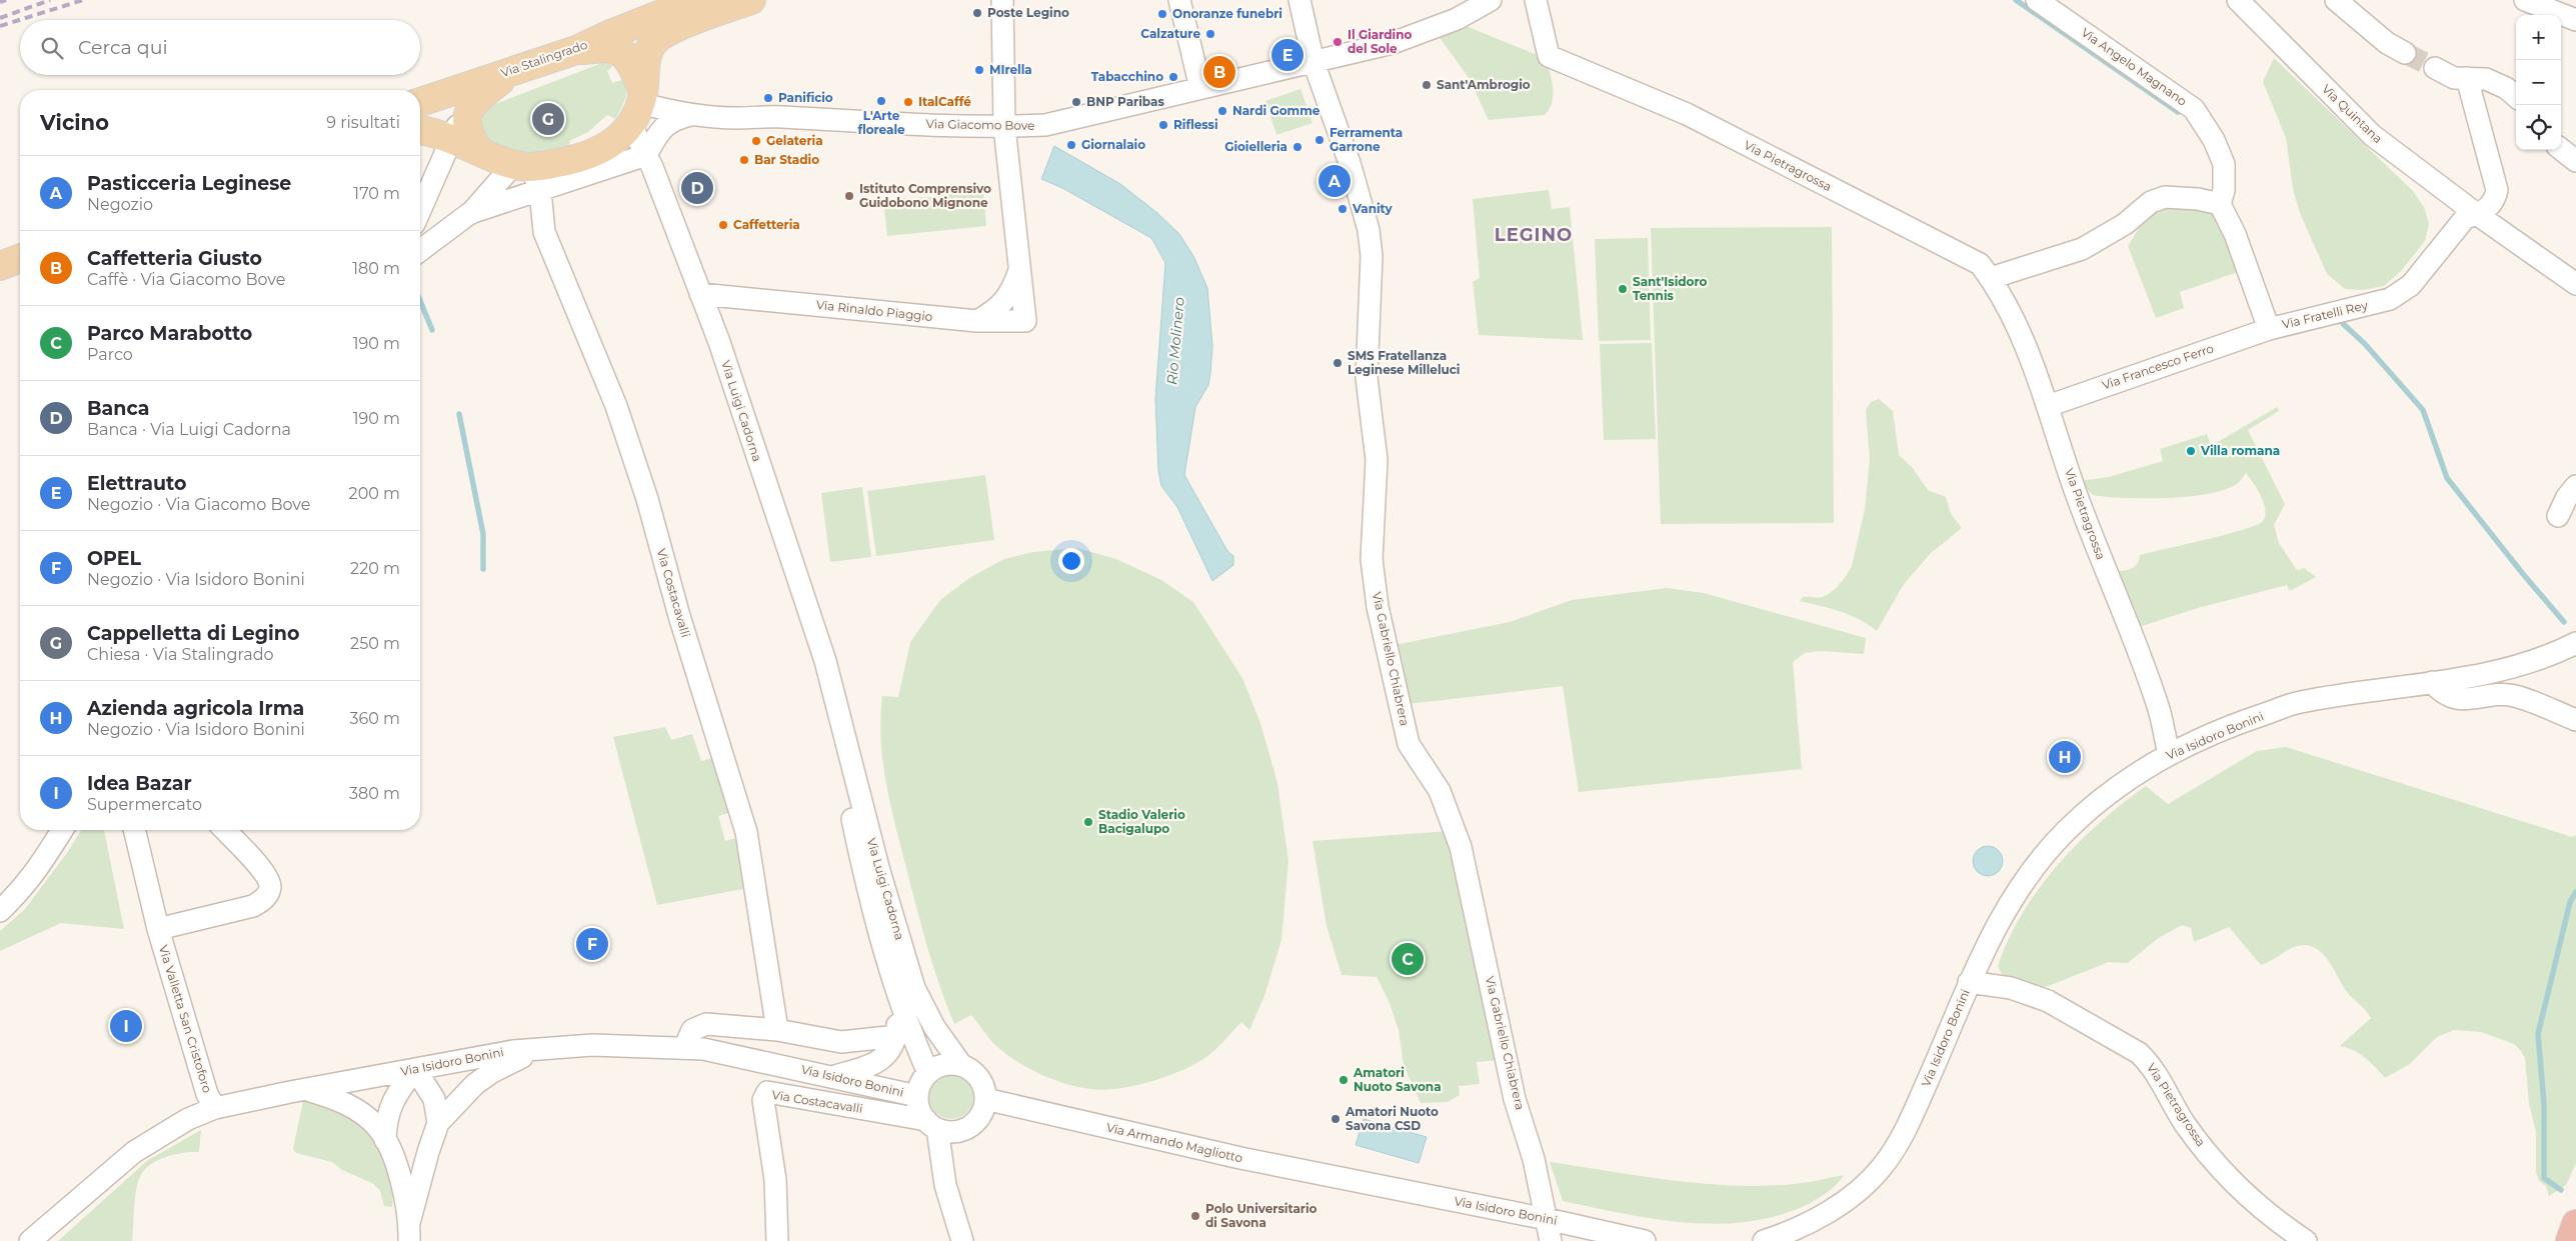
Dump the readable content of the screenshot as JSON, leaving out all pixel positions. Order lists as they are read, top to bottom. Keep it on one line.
{"streets":{"main road":["Via Stalingrado"],"street":["Via Angelo Magnano","Via Quintana","Via Giacomo Bove","Via Pietragrossa","Via Rinaldo Piaggio","Via Fratelli Rey","Via Francesco Ferro","Via Luigi Cadorna","Via Costacavalli","Via Gabriello Chiabrera","Via Isidoro Bonini","Via Valletta San Cristoforo","Via Armando Magliotto"]},"crossings":[["Via Stalingrado","Via Giacomo Bove"],["Via Stalingrado","Via Luigi Cadorna"],["Via Stalingrado","Via Costacavalli"],["Via Angelo Magnano","Via Fratelli Rey"],["Via Quintana","Via Fratelli Rey"],["Via Giacomo Bove","Via Luigi Cadorna"],["Via Giacomo Bove","Via Costacavalli"],["Via Giacomo Bove","Via Gabriello Chiabrera"],["Via Pietragrossa","Via Francesco Ferro"],["Via Pietragrossa","Via Isidoro Bonini"],["Via Rinaldo Piaggio","Via Luigi Cadorna"],["Via Fratelli Rey","Via Francesco Ferro"],["Via Luigi Cadorna","Via Costacavalli"],["Via Luigi Cadorna","Via Isidoro Bonini"],["Via Luigi Cadorna","Via Armando Magliotto"],["Via Costacavalli","Via Isidoro Bonini"],["Via Costacavalli","Via Armando Magliotto"],["Via Gabriello Chiabrera","Via Isidoro Bonini"],["Via Isidoro Bonini","Via Valletta San Cristoforo"],["Via Isidoro Bonini","Via Armando Magliotto"]],"districts":["LEGINO"],"water":["Rio Molinero"],"places":["Poste Legino","Onoranze funebri","Calzature","Il Giardino del Sole","MIrella","Tabacchino","Sant'Ambrogio","Panificio","L'Arte floreale","ItalCaffé","BNP Paribas","Nardi Gomme","Riflessi","Ferramenta Garrone","Gelateria","Giornalaio","Gioielleria","Bar Stadio","Istituto Comprensivo Guidobono Mignone","Vanity","Caffetteria","Sant'Isidoro Tennis","SMS Fratellanza Leginese Milleluci","Villa romana","Stadio Valerio Bacigalupo","Amatori Nuoto Savona","Amatori Nuoto Savona CSD","Polo Universitario di Savona"],"page":{"map_buttons":["+","−"],"search":"Cerca qui","pins":["E","B","G","A","D","H","F","C","I"],"heading":["Vicino","9 risultati"],"list":[{"mark":"A","name":"Pasticceria Leginese","note":"Negozio","value":"170 m"},{"mark":"B","name":"Caffetteria Giusto","note":"Caffè · Via Giacomo Bove","value":"180 m"},{"mark":"C","name":"Parco Marabotto","note":"Parco","value":"190 m"},{"mark":"D","name":"Banca","note":"Banca · Via Luigi Cadorna","value":"190 m"},{"mark":"E","name":"Elettrauto","note":"Negozio · Via Giacomo Bove","value":"200 m"},{"mark":"F","name":"OPEL","note":"Negozio · Via Isidoro Bonini","value":"220 m"},{"mark":"G","name":"Cappelletta di Legino","note":"Chiesa · Via Stalingrado","value":"250 m"},{"mark":"H","name":"Azienda agricola Irma","note":"Negozio · Via Isidoro Bonini","value":"360 m"},{"mark":"I","name":"Idea Bazar","note":"Supermercato","value":"380 m"}]}}
